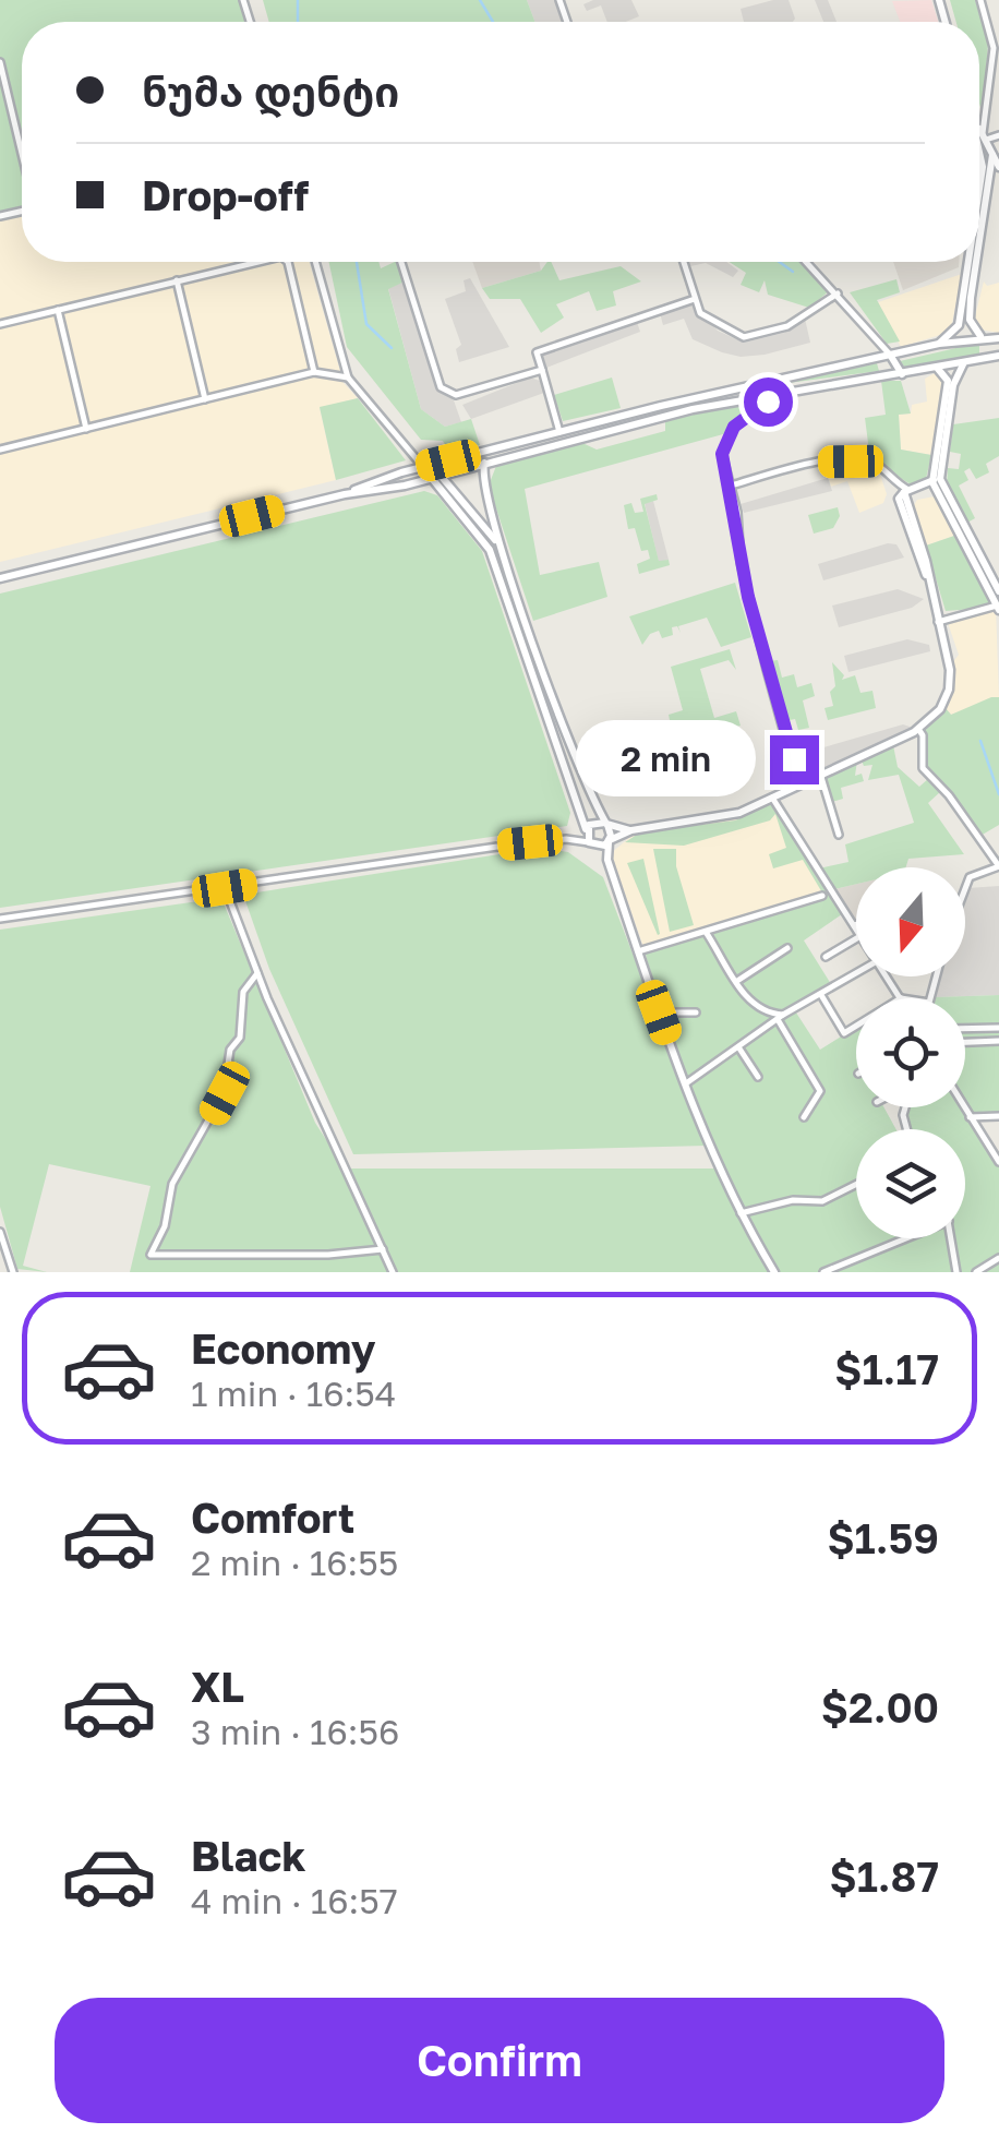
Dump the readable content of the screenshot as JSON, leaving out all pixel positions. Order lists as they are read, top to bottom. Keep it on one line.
{"north":"bottom","page":{"banner":["ნუმა დენტი","Drop-off"],"bubble":"2 min","list":[{"name":"Economy","note":"1 min · 16:54","value":"$1.17"},{"name":"Comfort","note":"2 min · 16:55","value":"$1.59"},{"name":"XL","note":"3 min · 16:56","value":"$2.00"},{"name":"Black","note":"4 min · 16:57","value":"$1.87"}],"buttons":"Confirm"}}
